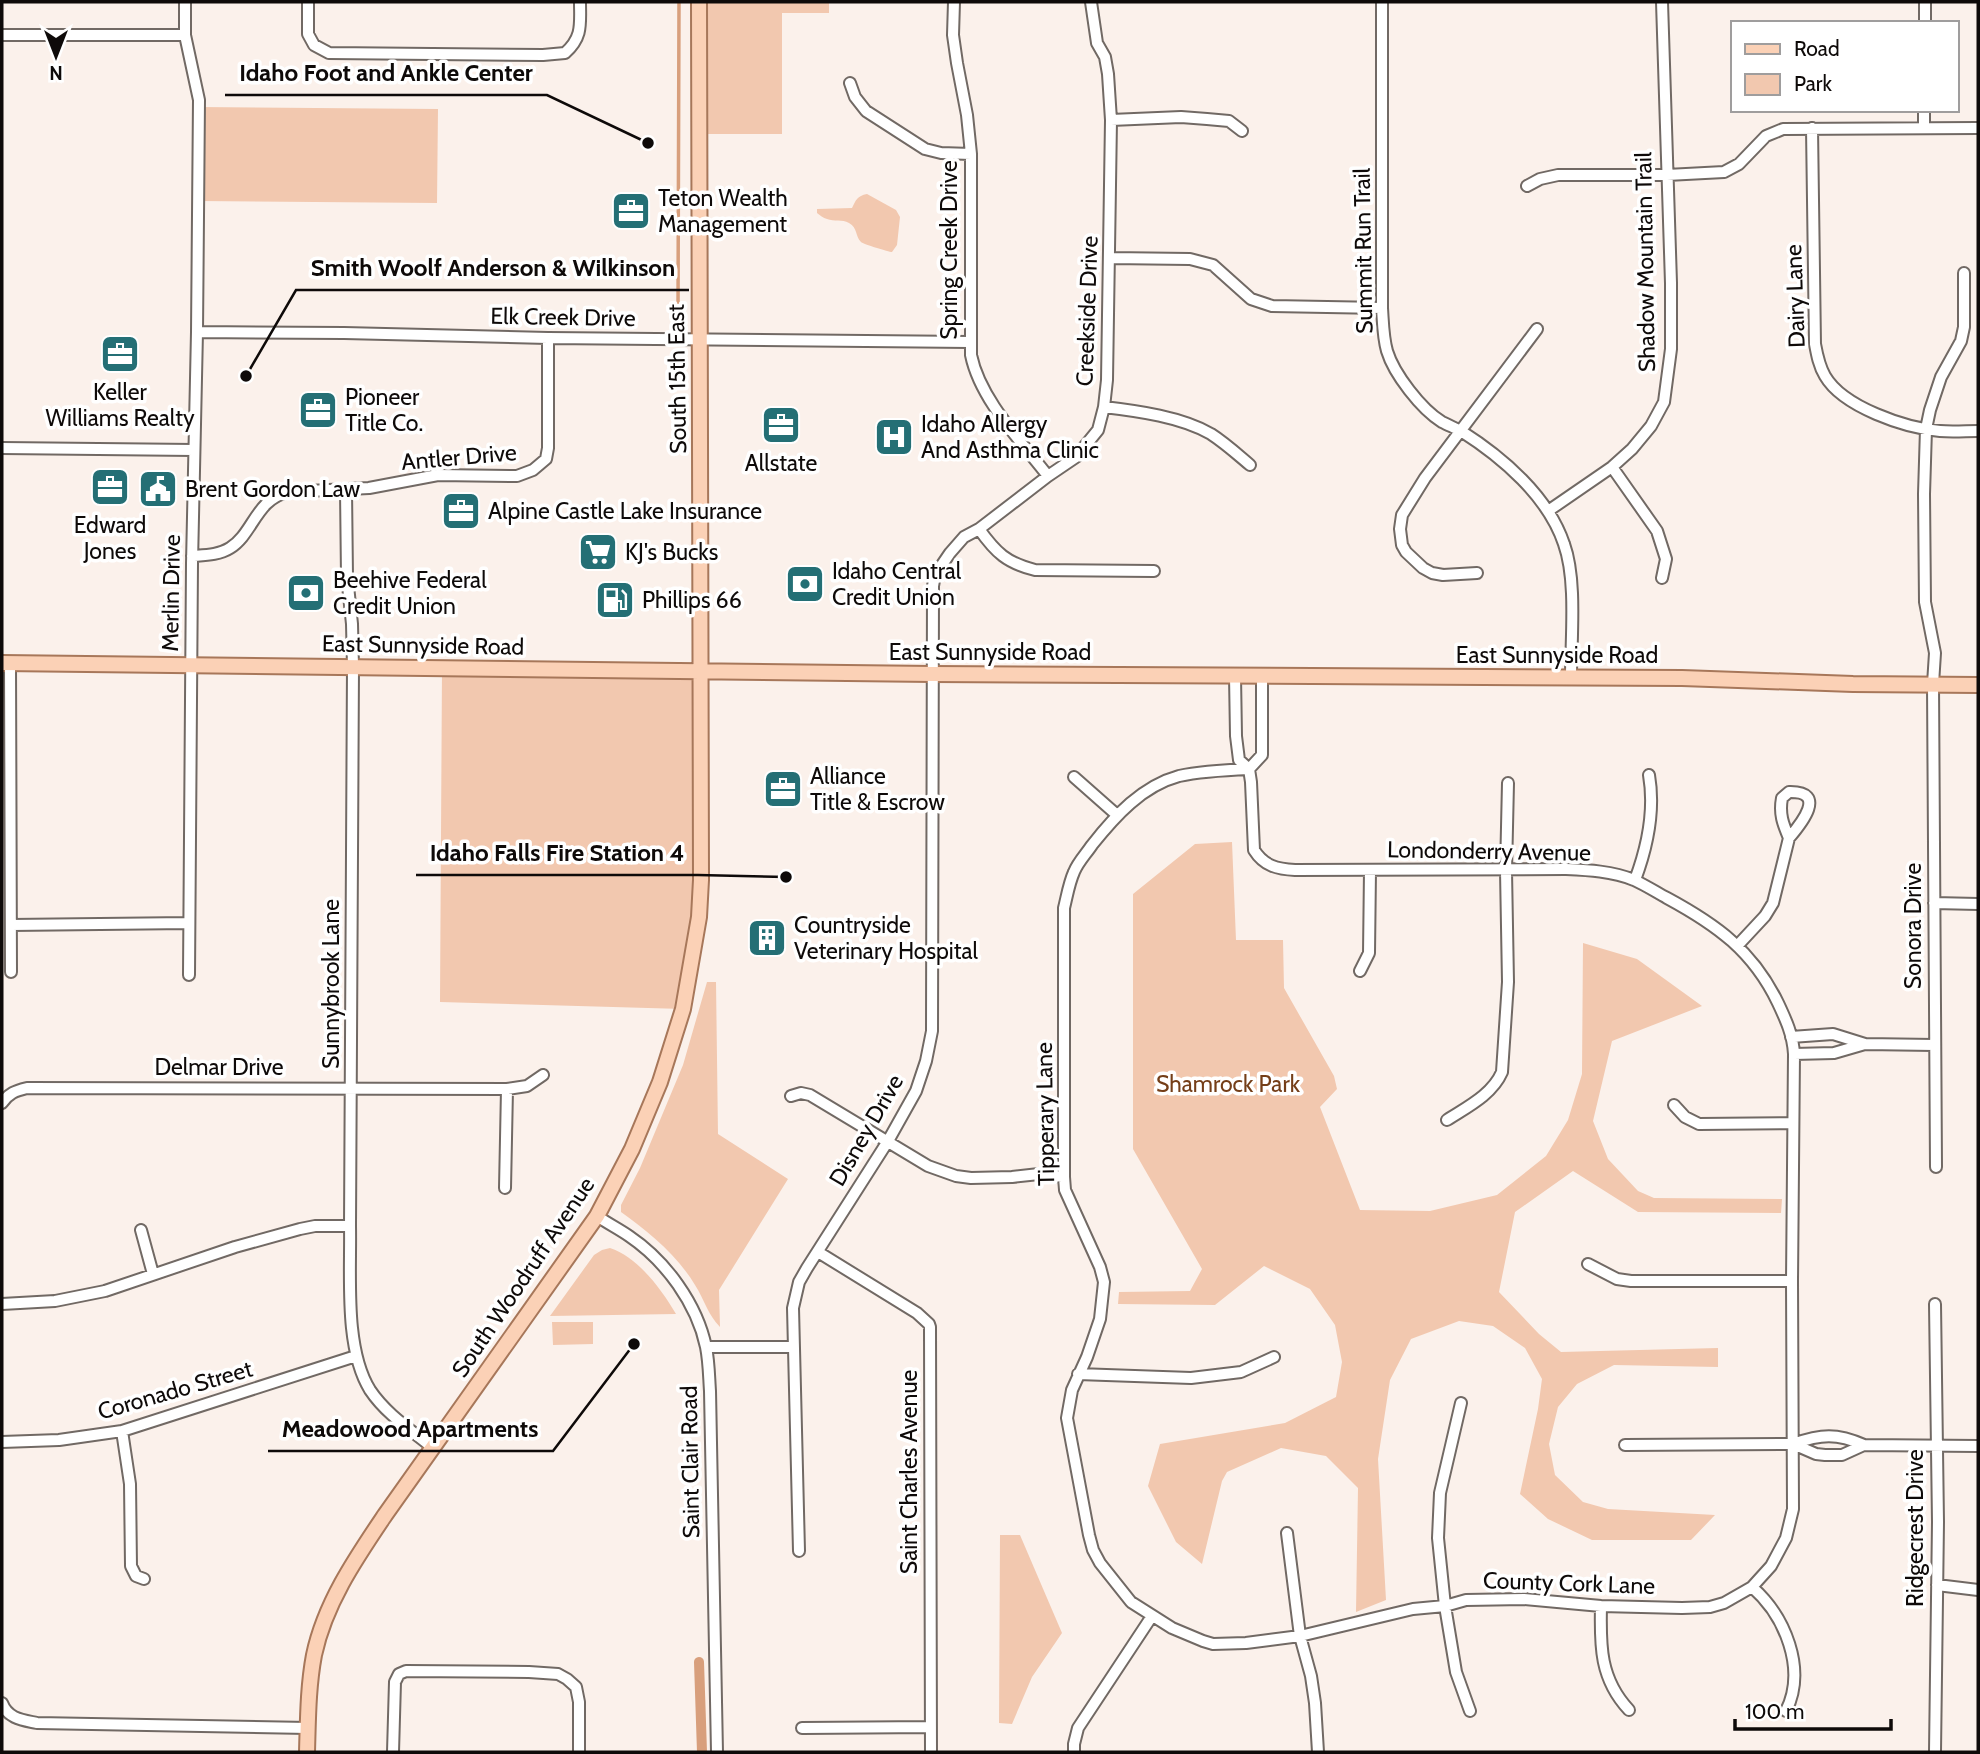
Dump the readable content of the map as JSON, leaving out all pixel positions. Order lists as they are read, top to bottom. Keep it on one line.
{"streets":{"main road":["South 15th East","East Sunnyside Road","South Woodruff Avenue"],"street":["Spring Creek Drive","Summit Run Trail","Shadow Mountain Trail","Dairy Lane","Creekside Drive","Elk Creek Drive","Antler Drive","Merlin Drive","Londonderry Avenue","Sonora Drive","Sunnybrook Lane","Delmar Drive","Tipperary Lane","Disney Drive","Coronado Street","Saint Clair Road","Saint Charles Avenue","Ridgecrest Drive","County Cork Lane"]},"crossings":[["Spring Creek Drive","Creekside Drive"],["Spring Creek Drive","Elk Creek Drive"],["Summit Run Trail","Shadow Mountain Trail"],["Summit Run Trail","East Sunnyside Road"],["Dairy Lane","Sonora Drive"],["Creekside Drive","East Sunnyside Road"],["Creekside Drive","Disney Drive"],["Elk Creek Drive","South 15th East"],["Elk Creek Drive","Antler Drive"],["Elk Creek Drive","Merlin Drive"],["South 15th East","East Sunnyside Road"],["South 15th East","South Woodruff Avenue"],["Antler Drive","Merlin Drive"],["Antler Drive","Sunnybrook Lane"],["Merlin Drive","East Sunnyside Road"],["East Sunnyside Road","Londonderry Avenue"],["East Sunnyside Road","Sonora Drive"],["East Sunnyside Road","Sunnybrook Lane"],["East Sunnyside Road","Disney Drive"],["East Sunnyside Road","South Woodruff Avenue"],["Londonderry Avenue","Tipperary Lane"],["Londonderry Avenue","County Cork Lane"],["Sunnybrook Lane","Delmar Drive"],["Sunnybrook Lane","South Woodruff Avenue"],["Sunnybrook Lane","Coronado Street"],["Tipperary Lane","County Cork Lane"],["Disney Drive","Saint Charles Avenue"],["South Woodruff Avenue","Saint Clair Road"]],"parks":["Shamrock Park"],"places":{"other":["Idaho Foot and Ankle Center","Smith Woolf Anderson & Wilkinson","Idaho Falls Fire Station 4","Meadowood Apartments"],"office":["Teton Wealth Management","Keller Williams Realty","Pioneer Title Co.","Allstate","Edward Jones","Alpine Castle Lake Insurance","Alliance Title & Escrow"],"hospital":["Idaho Allergy And Asthma Clinic"],"public building":["Brent Gordon Law"],"supermarket":["KJ's Bucks"],"bank":["Idaho Central Credit Union","Beehive Federal Credit Union"],"fuel station":["Phillips 66"],"building":["Countryside Veterinary Hospital"]},"legend":["Road","Park"],"scale_bar":"100 m","north":"bottom"}
